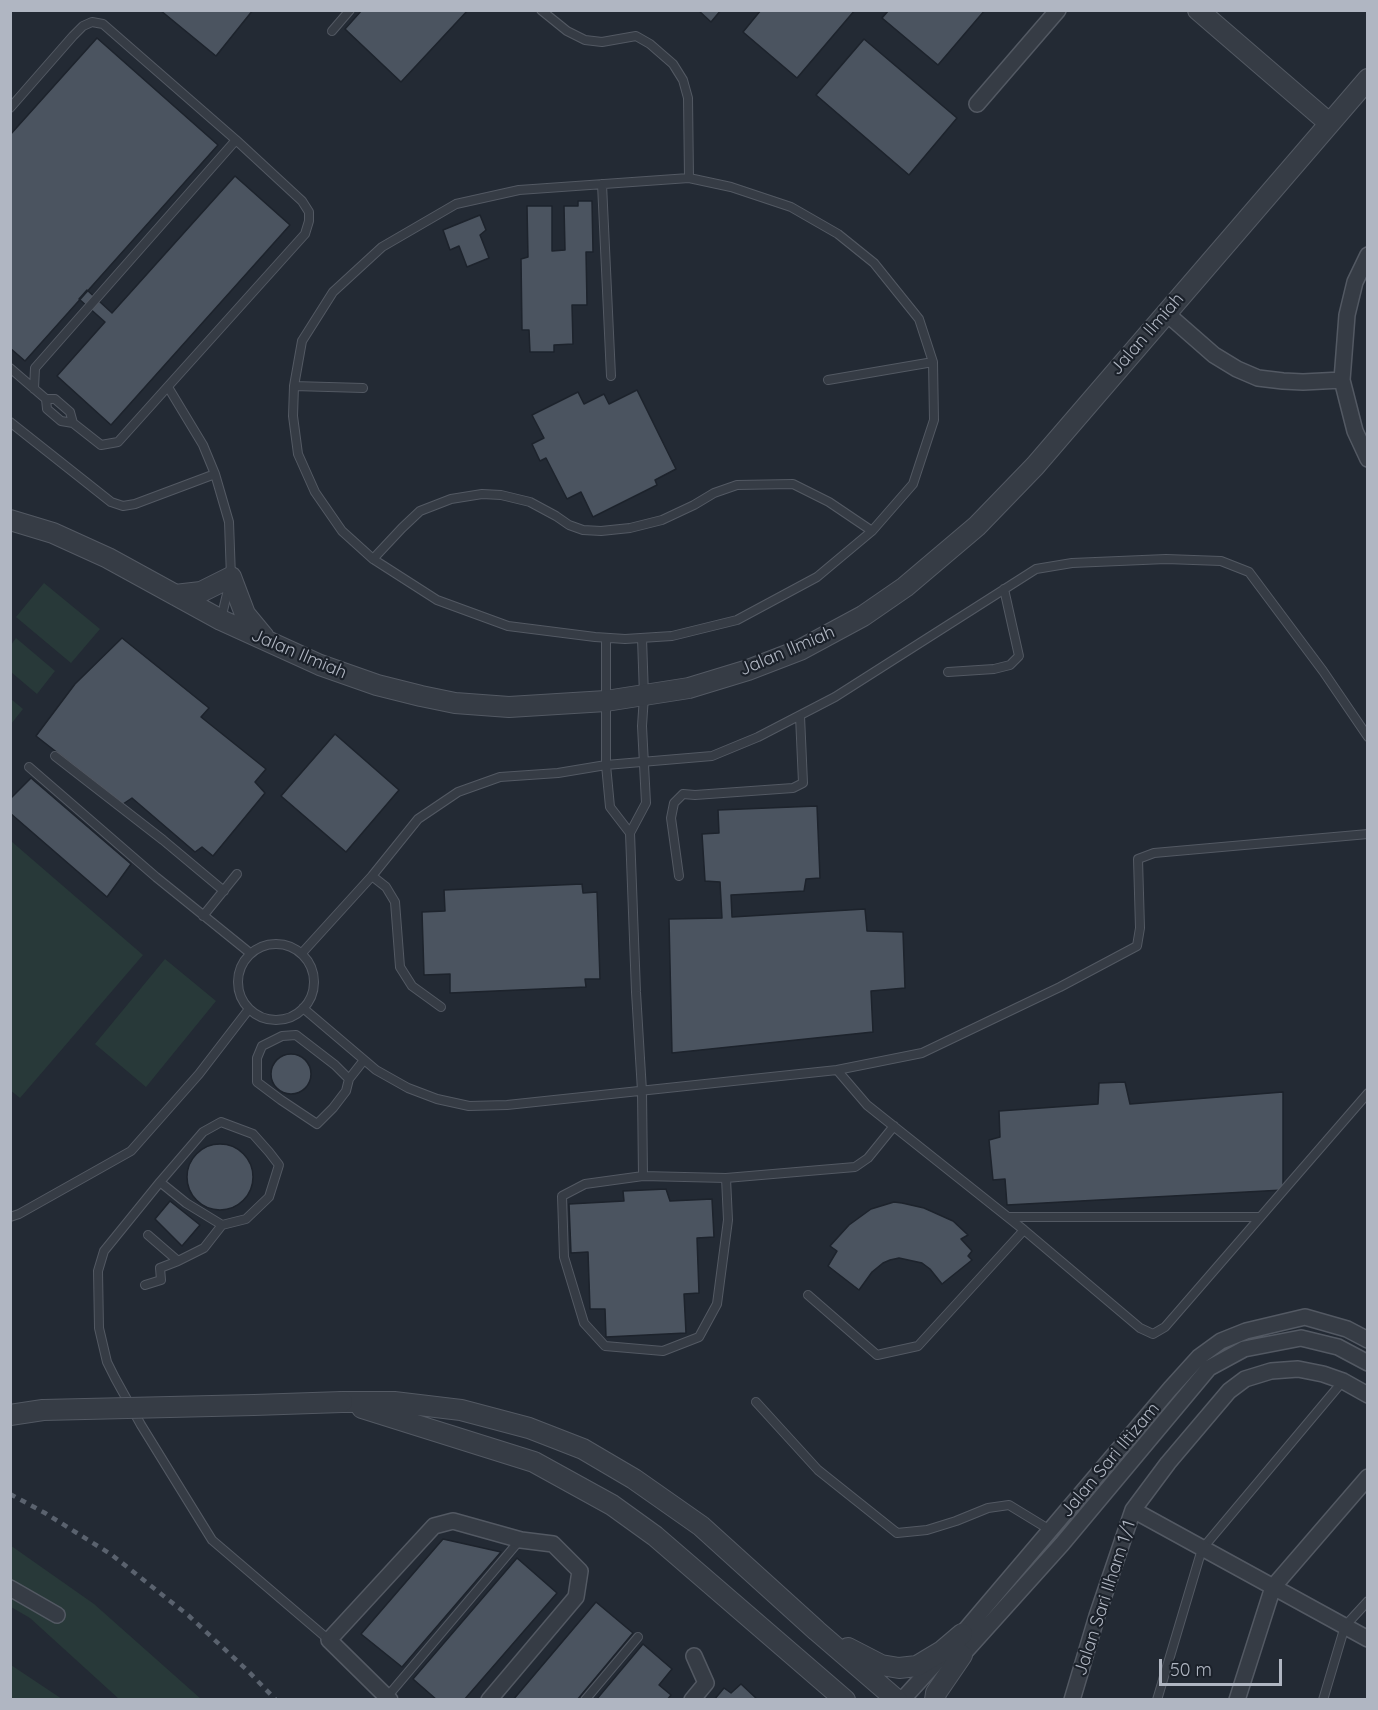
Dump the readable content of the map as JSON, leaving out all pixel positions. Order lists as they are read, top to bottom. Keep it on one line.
{"streets":{"street":["Jalan Ilmiah","Jalan Sari Iltizam","Jalan Sari Ilham 1/1"]},"scale_bar":"50 m"}
